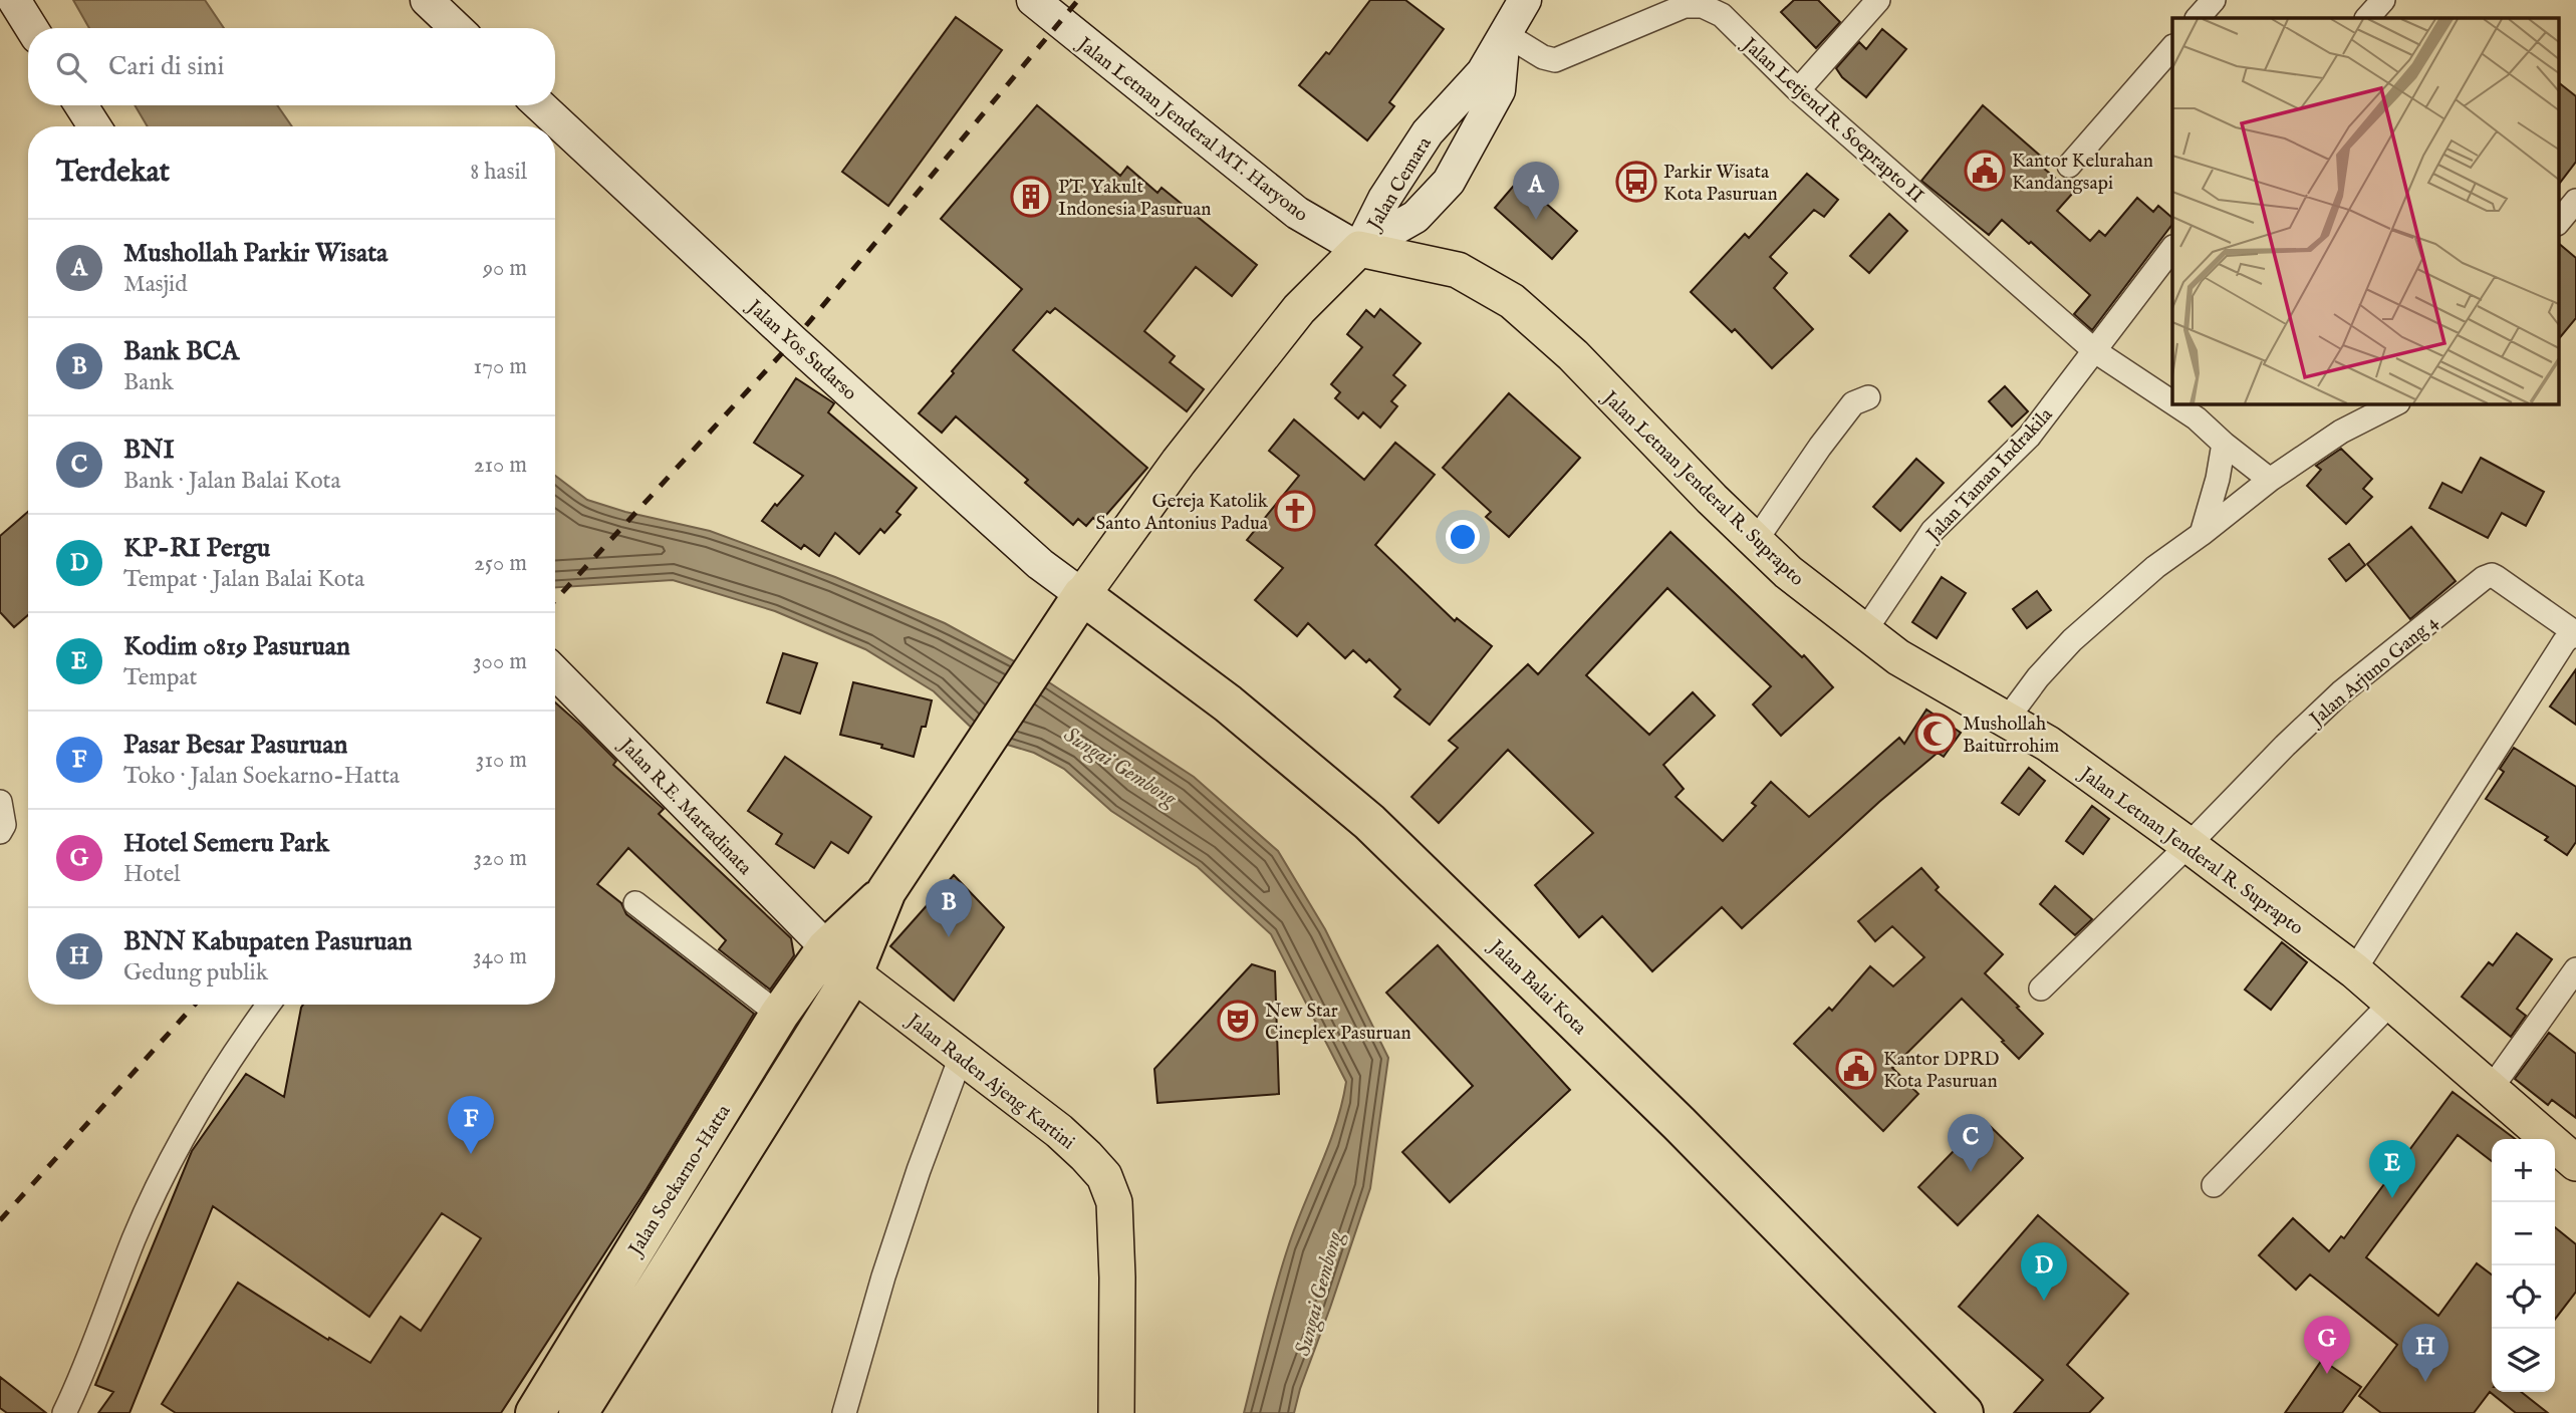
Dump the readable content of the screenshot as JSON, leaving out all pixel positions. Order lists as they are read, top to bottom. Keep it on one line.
{"streets":{"highway":["Jalan Balai Kota","Jalan Soekarno-Hatta"],"main road":["Jalan Letnan Jenderal MT. Haryono","Jalan Cemara","Jalan Yos Sudarso","Jalan Letnan Jenderal R. Suprapto","Jalan R.E. Martadinata","Jalan Raden Ajeng Kartini"],"street":["Jalan Letjend R. Soeprapto II","Jalan Taman Indrakila","Jalan Arjuno Gang 4"]},"crossings":[["Jalan Letjend R. Soeprapto II","Jalan Cemara"],["Jalan Letjend R. Soeprapto II","Jalan Taman Indrakila"],["Jalan Letnan Jenderal MT. Haryono","Jalan Cemara"],["Jalan Letnan Jenderal MT. Haryono","Jalan Letnan Jenderal R. Suprapto"],["Jalan Cemara","Jalan Letnan Jenderal R. Suprapto"],["Jalan Yos Sudarso","Jalan Balai Kota"],["Jalan Taman Indrakila","Jalan Letnan Jenderal R. Suprapto"],["Jalan Letnan Jenderal R. Suprapto","Jalan Arjuno Gang 4"],["Jalan R.E. Martadinata","Jalan Raden Ajeng Kartini"],["Jalan R.E. Martadinata","Jalan Soekarno-Hatta"],["Jalan Raden Ajeng Kartini","Jalan Soekarno-Hatta"]],"water":["Sungai Gembong"],"places":{"public building":["Kantor Kelurahan Kandangsapi","Kantor DPRD Kota Pasuruan"],"bus stop":["Parkir Wisata Kota Pasuruan"],"building":["PT. Yakult Indonesia Pasuruan"],"church":["Gereja Katolik Santo Antonius Padua"],"mosque":["Mushollah Baiturrohim"],"theatre":["New Star Cineplex Pasuruan"]},"page":{"search":"Cari di sini","heading":["Terdekat","8 hasil"],"pins":["A","B","F","C","E","D","G","H"],"list":[{"mark":"A","name":"Mushollah Parkir Wisata","note":"Masjid","value":"90 m"},{"mark":"B","name":"Bank BCA","note":"Bank","value":"170 m"},{"mark":"C","name":"BNI","note":"Bank · Jalan Balai Kota","value":"210 m"},{"mark":"D","name":"KP-RI Pergu","note":"Tempat · Jalan Balai Kota","value":"250 m"},{"mark":"E","name":"Kodim 0819 Pasuruan","note":"Tempat","value":"300 m"},{"mark":"F","name":"Pasar Besar Pasuruan","note":"Toko · Jalan Soekarno-Hatta","value":"310 m"},{"mark":"G","name":"Hotel Semeru Park","note":"Hotel","value":"320 m"},{"mark":"H","name":"BNN Kabupaten Pasuruan","note":"Gedung publik","value":"340 m"}],"map_buttons":["+","−"]}}
